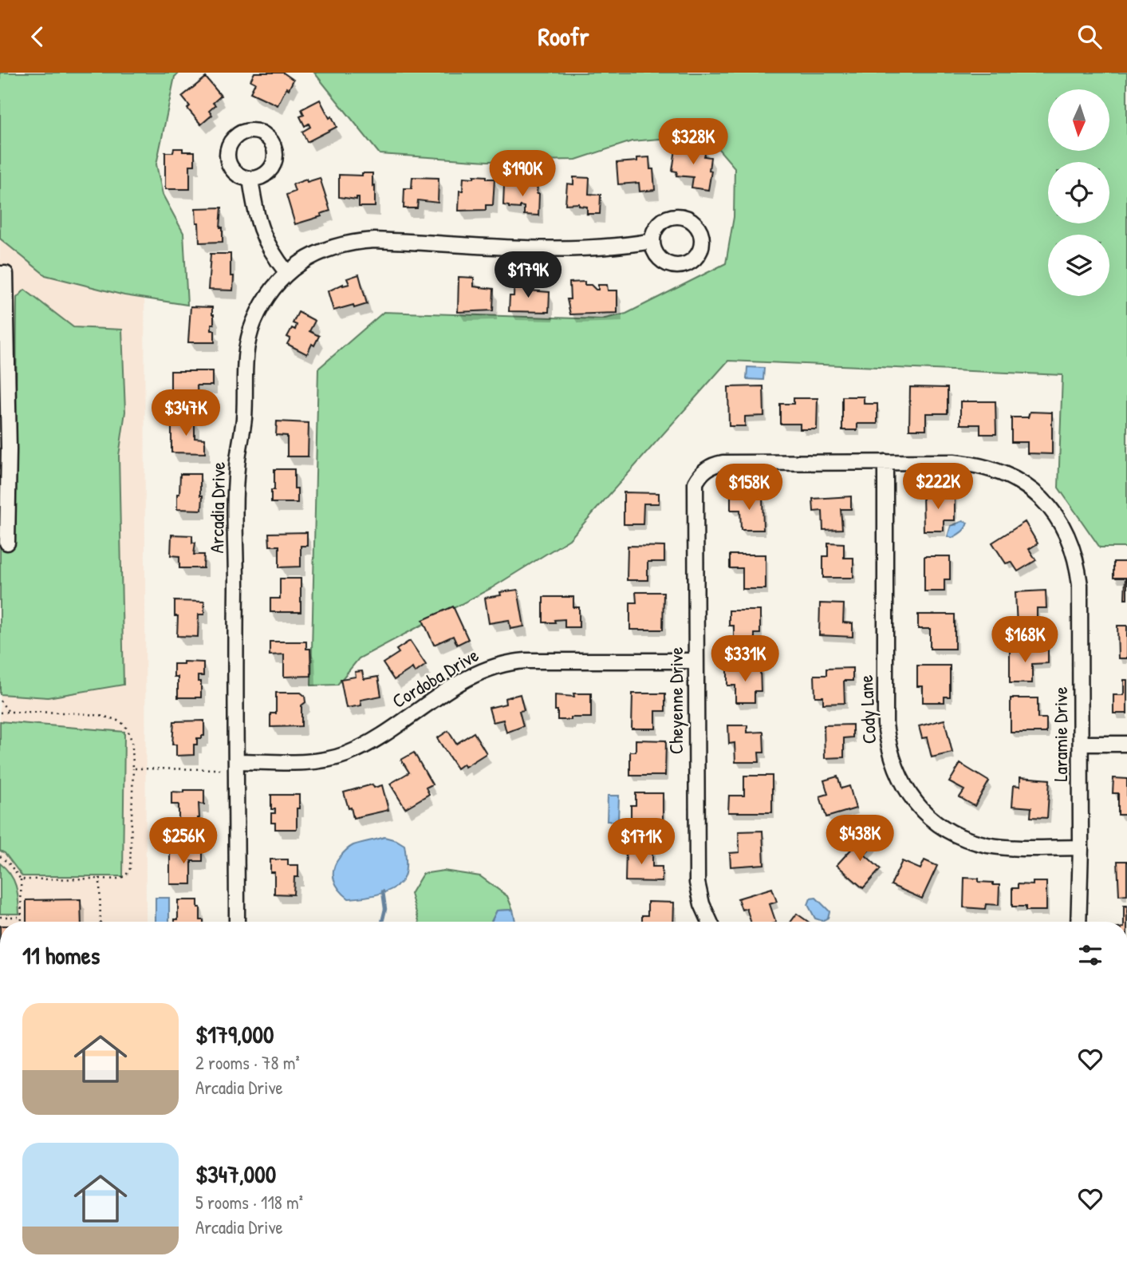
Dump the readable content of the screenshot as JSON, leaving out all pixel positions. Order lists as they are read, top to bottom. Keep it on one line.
{"streets":{"street":["Arcadia Drive","Cordoba Drive","Cheyenne Drive","Cody Lane","Laramie Drive"]},"crossings":[["Arcadia Drive","Cordoba Drive"],["Cordoba Drive","Cheyenne Drive"],["Cheyenne Drive","Laramie Drive"],["Cody Lane","Laramie Drive"]],"north":"bottom","page":{"header":"Roofr","price":["$328K","$190K","$179K","$347K","$222K","$158K","$168K","$331K","$438K","$256K","$171K"],"heading":"11 homes","list":[{"name":"$179,000","note":"2 rooms · 78 m² · Arcadia Drive"},{"name":"$347,000","note":"5 rooms · 118 m² · Arcadia Drive"}]}}
